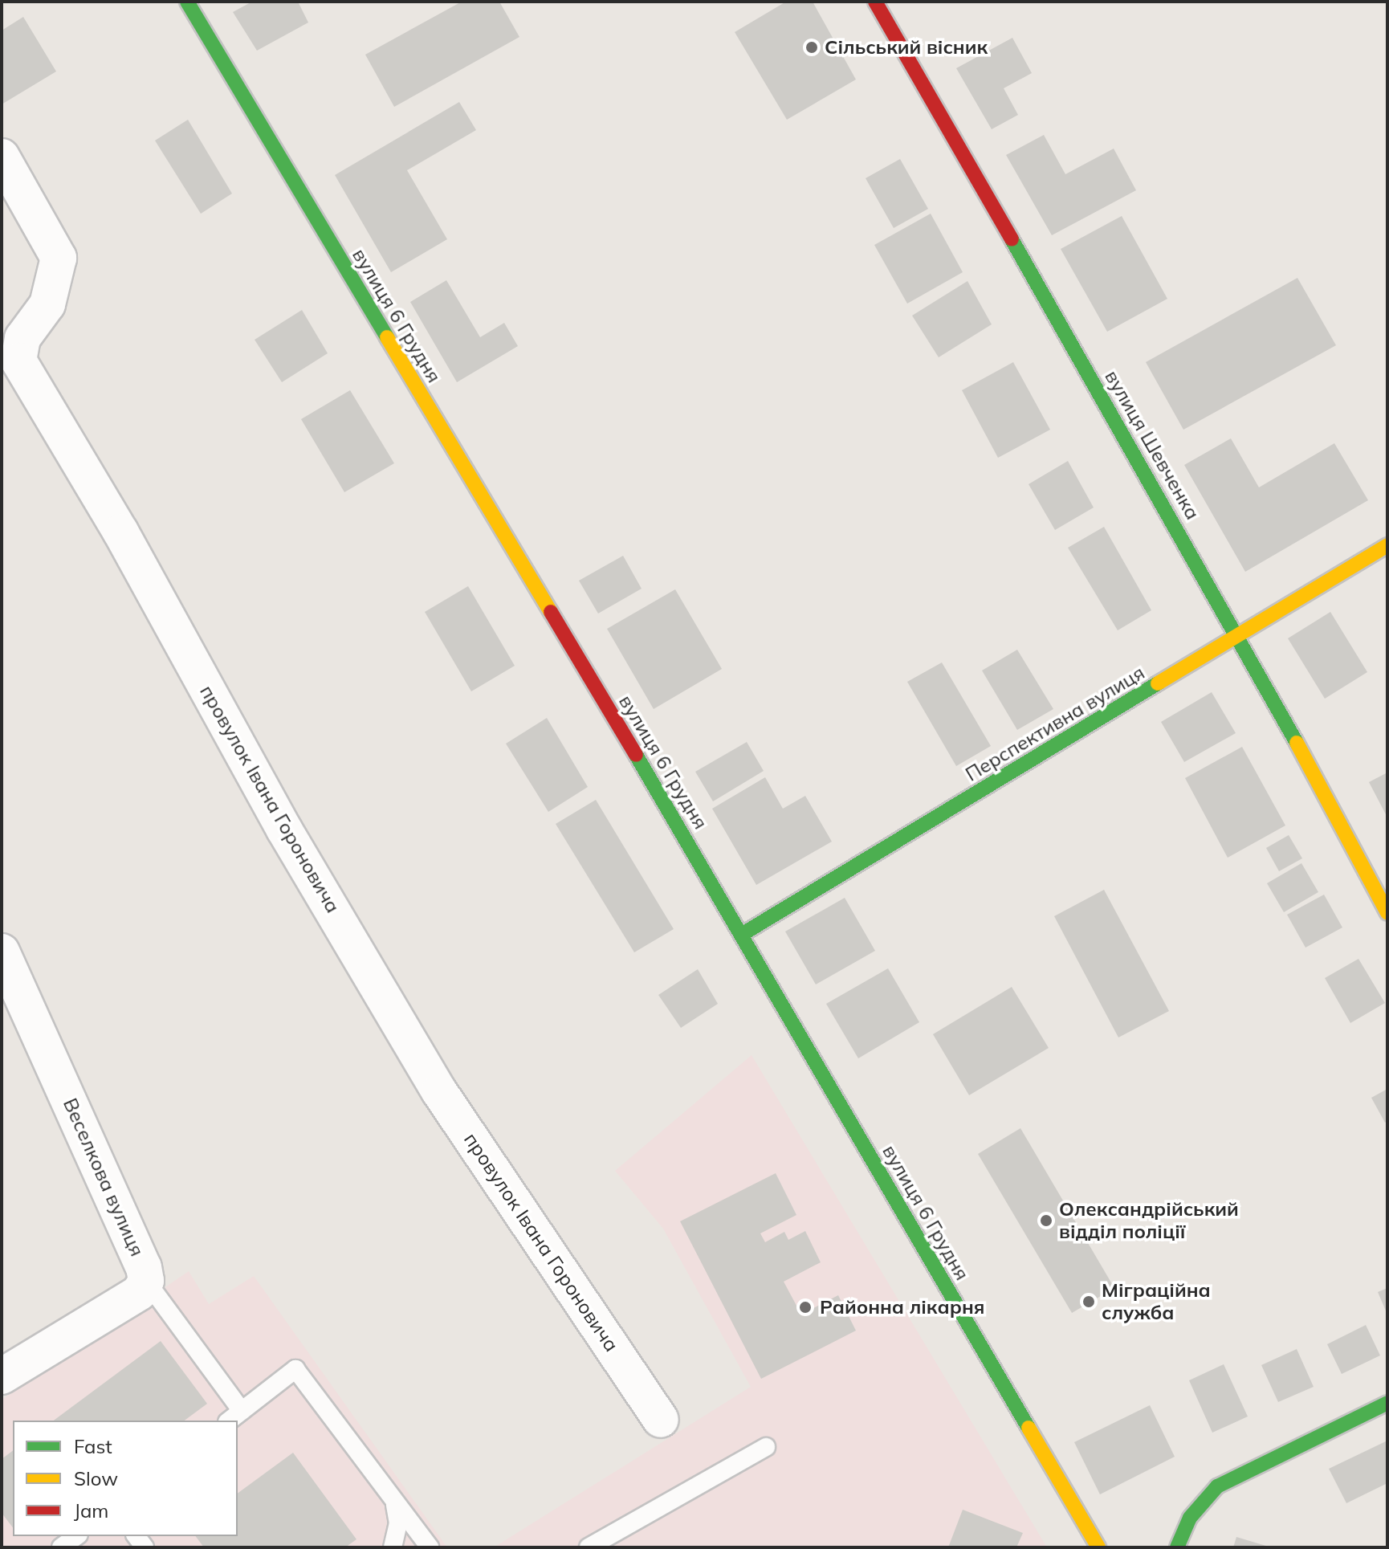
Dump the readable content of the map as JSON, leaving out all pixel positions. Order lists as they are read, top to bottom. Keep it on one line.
{"streets":{"street":["вулиця 6 Грудня","вулиця Шевченка","Перспективна вулиця","провулок Івана Гороновича","Веселкова вулиця"]},"crossings":[["вулиця 6 Грудня","Перспективна вулиця"],["вулиця Шевченка","Перспективна вулиця"]],"places":["Сільський вісник","Олександрійський відділ поліції","Міграційна служба","Районна лікарня"],"legend":["Fast","Slow","Jam"]}
